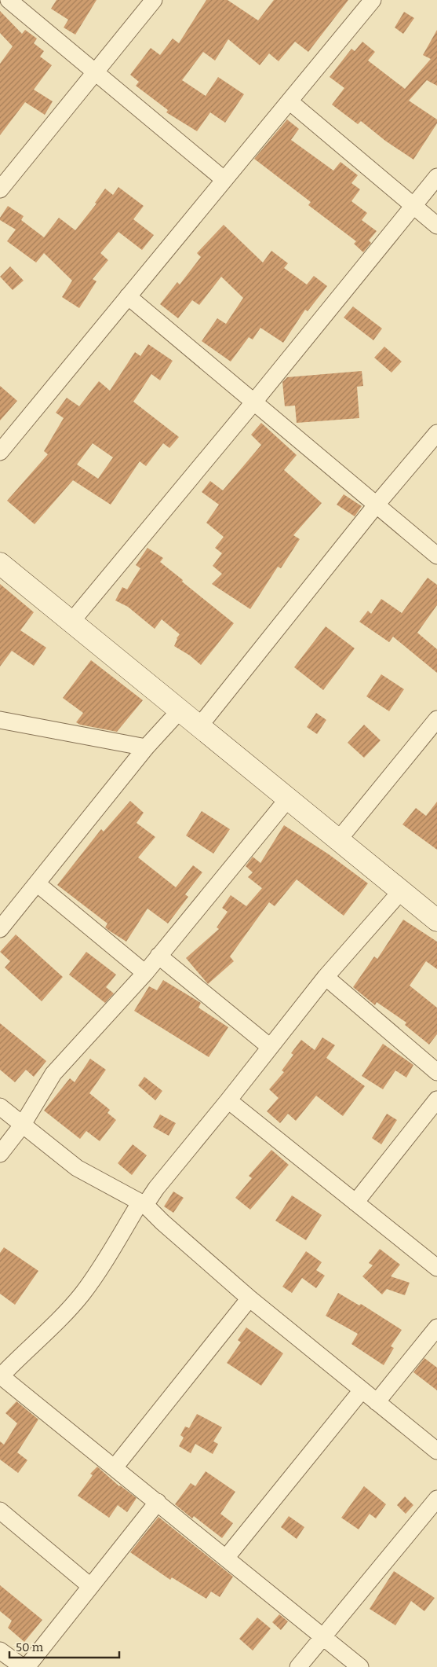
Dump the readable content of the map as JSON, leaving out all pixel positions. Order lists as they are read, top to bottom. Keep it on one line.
{"scale_bar":"50 m"}
